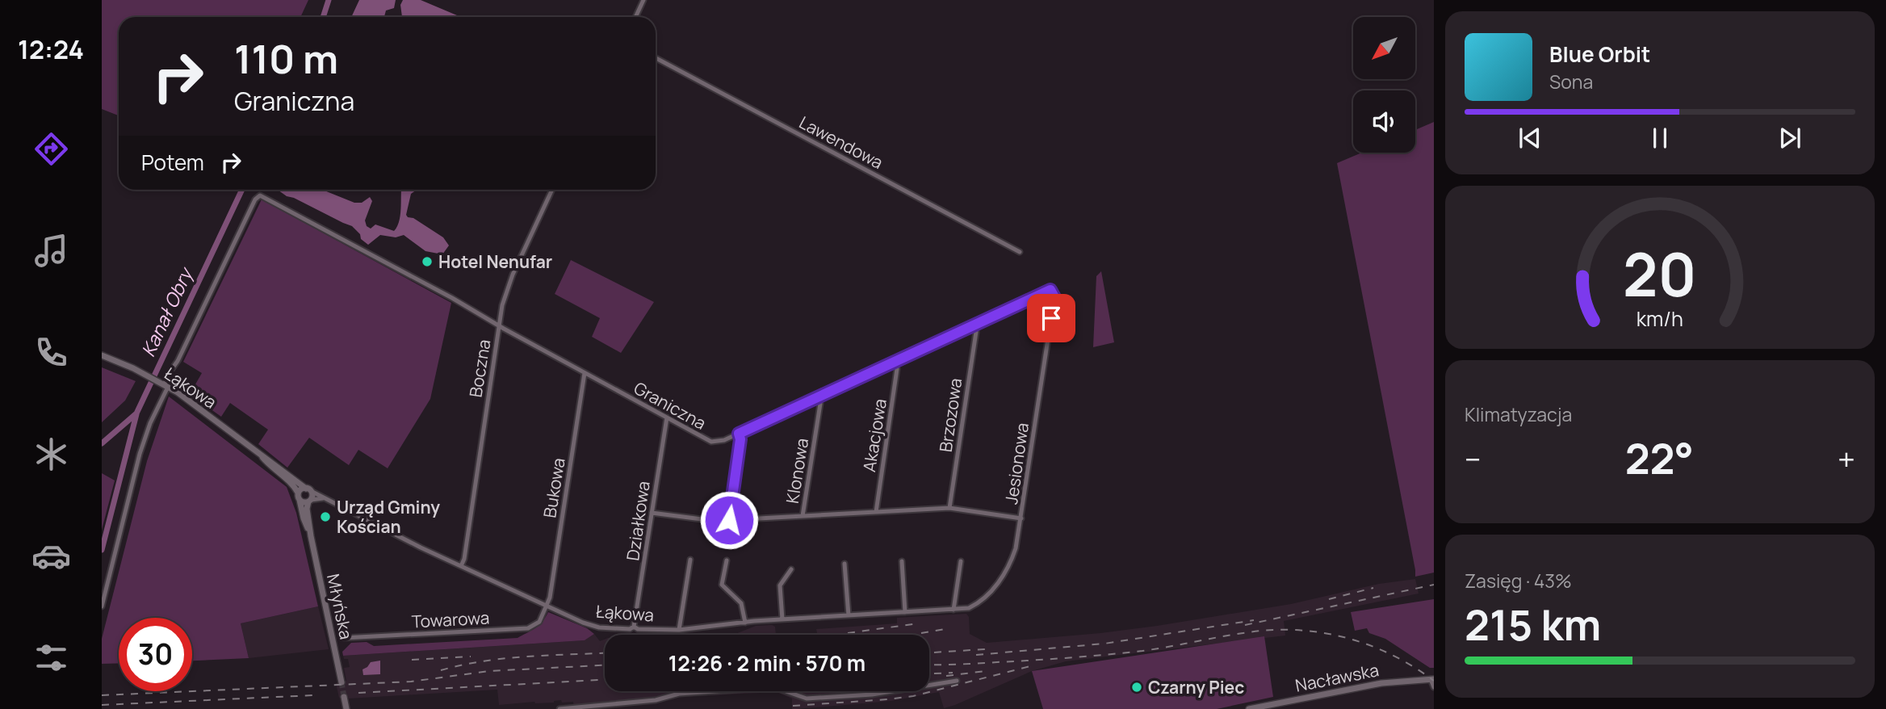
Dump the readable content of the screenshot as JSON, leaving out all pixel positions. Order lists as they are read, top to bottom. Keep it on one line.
{"streets":{"street":["Lawendowa","Boczna","Łąkowa","Graniczna","Brzozowa","Akacjowa","Jesionowa","Klonowa","Bukowa","Działkowa","Młyńska","Towarowa","Nacławska"]},"crossings":[["Boczna","Łąkowa"],["Boczna","Graniczna"],["Łąkowa","Graniczna"],["Łąkowa","Jesionowa"],["Łąkowa","Bukowa"],["Łąkowa","Działkowa"],["Łąkowa","Młyńska"],["Łąkowa","Towarowa"],["Graniczna","Brzozowa"],["Graniczna","Akacjowa"],["Graniczna","Jesionowa"],["Graniczna","Klonowa"],["Graniczna","Bukowa"],["Graniczna","Działkowa"],["Bukowa","Towarowa"]],"water":["Kanał Obry"],"places":["Hotel Nenufar","Urząd Gminy Kościan","Czarny Piec"],"north":"bottom left","page":{"tabs":"12:24","turn":["110 m","Graniczna"],"song":["Blue Orbit","Sona"],"then":"Potem","tile":["Klimatyzacja",["Zasięg · 43%","215 km"]],"heat":["−","22°","+"],"limit":"30","trip":"12:26 · 2 min · 570 m","gauge":["20","km/h"]}}
